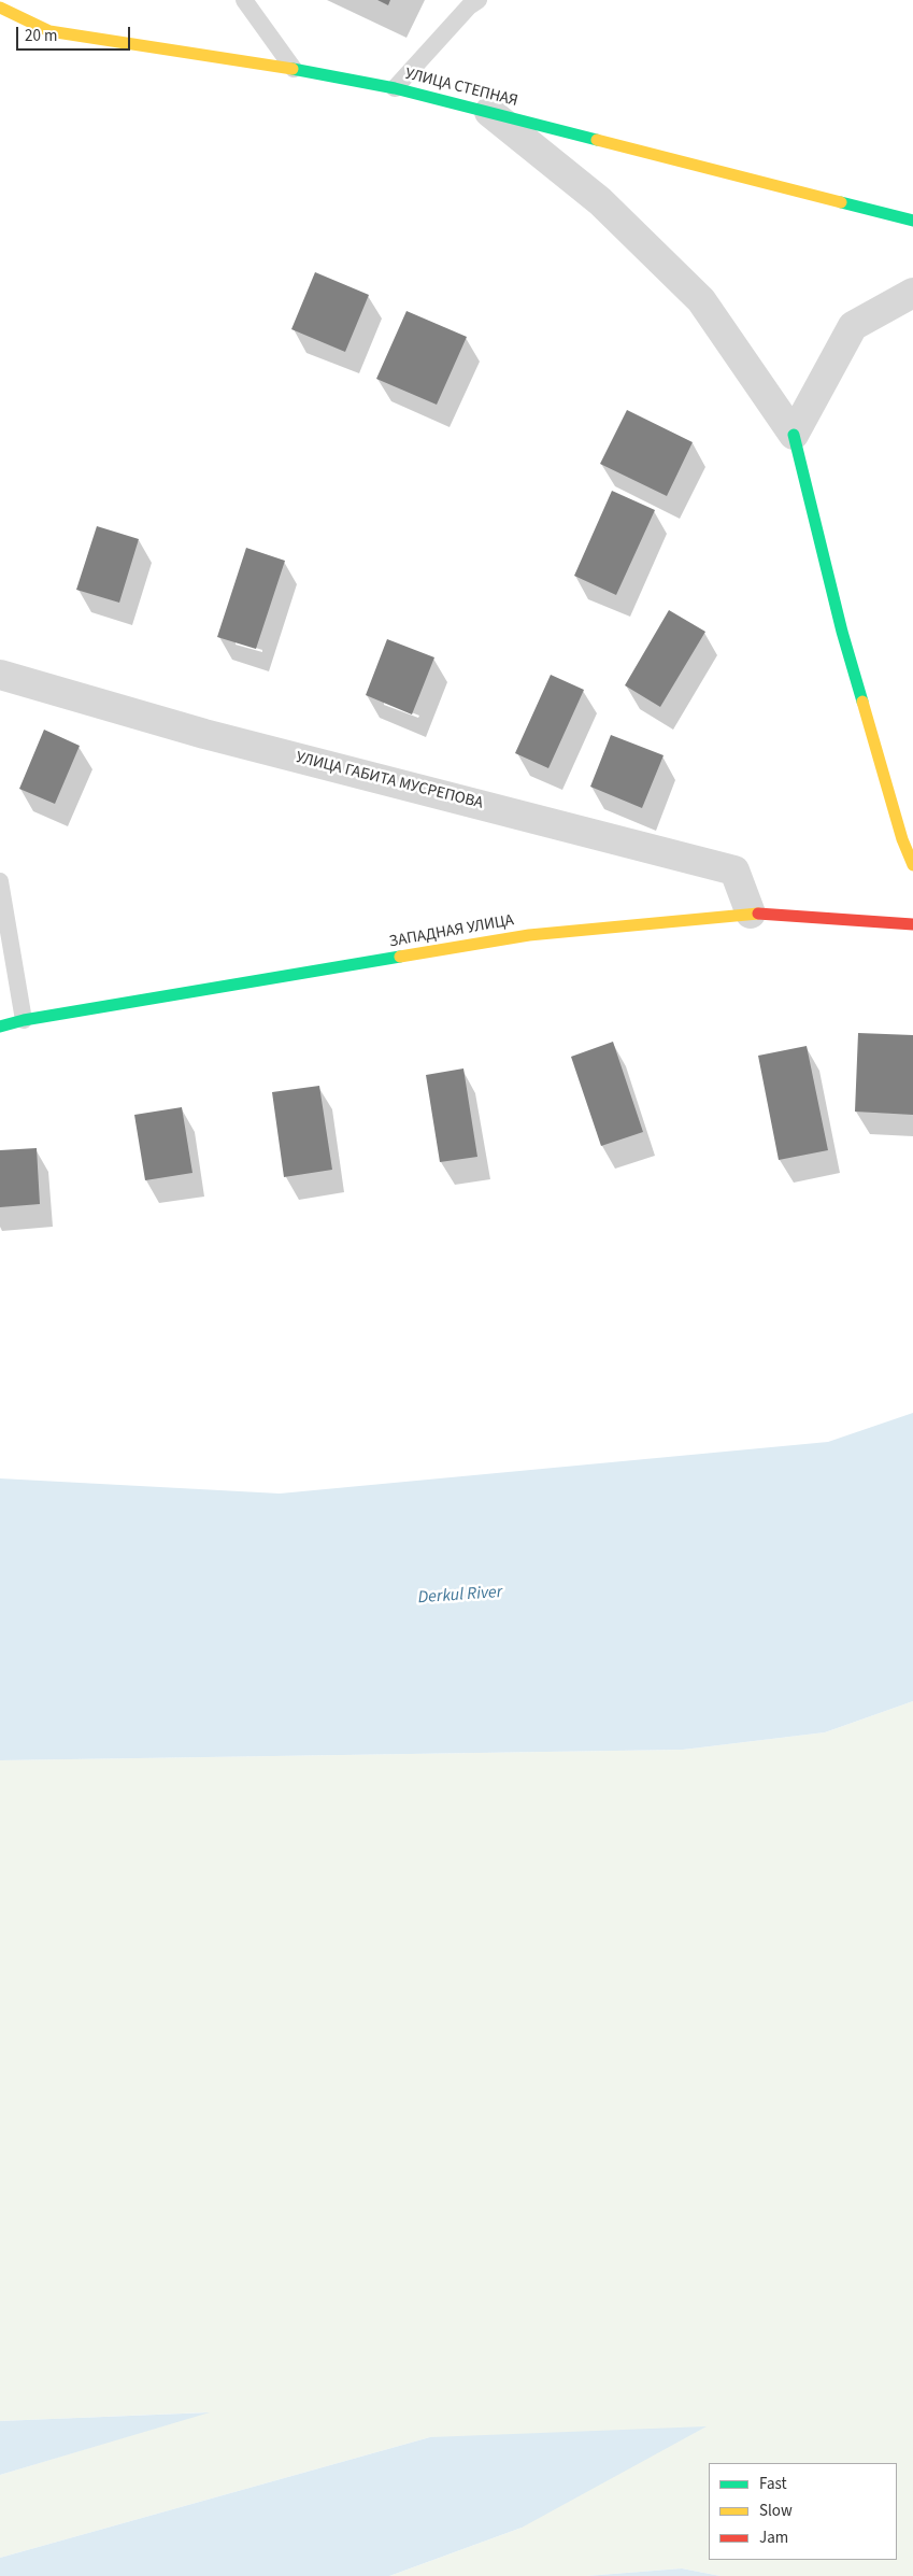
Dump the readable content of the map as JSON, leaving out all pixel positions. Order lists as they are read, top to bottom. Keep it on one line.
{"streets":{"street":["УЛИЦА СТЕПНАЯ","УЛИЦА ГАБИТА МУСРЕПОВА","ЗАПАДНАЯ УЛИЦА"]},"crossings":[["УЛИЦА ГАБИТА МУСРЕПОВА","ЗАПАДНАЯ УЛИЦА"]],"water":["Derkul River"],"legend":["Fast","Slow","Jam"],"scale_bar":"20 m"}
